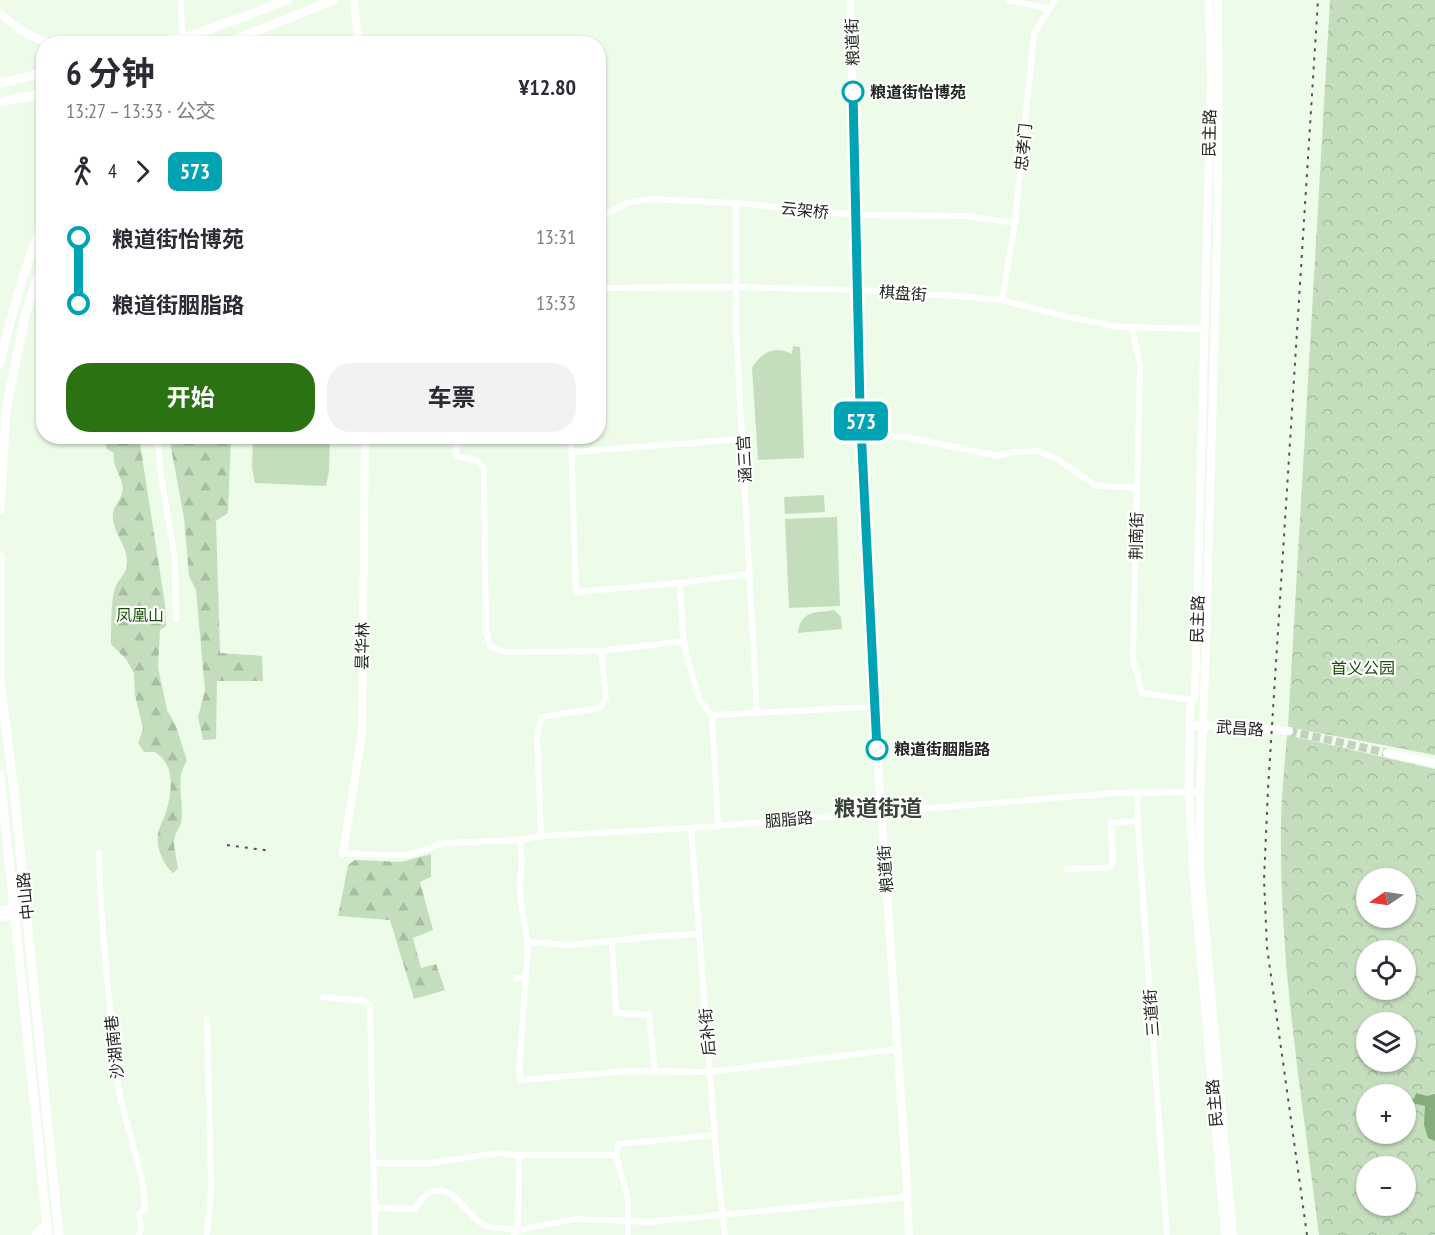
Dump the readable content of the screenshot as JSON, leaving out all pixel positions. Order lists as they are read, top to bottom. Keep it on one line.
{"streets":{"main road":["民主路","中山路"],"street":["粮道街","忠孝门","云架桥","棋盘街","涵三宫","荆南街","昙华林","武昌路","胭脂路","三道街","后补街","沙湖南巷"]},"crossings":[["粮道街","云架桥"],["粮道街","棋盘街"],["粮道街","胭脂路"],["民主路","棋盘街"],["民主路","荆南街"],["民主路","武昌路"],["民主路","胭脂路"],["忠孝门","云架桥"],["忠孝门","棋盘街"],["云架桥","涵三宫"],["棋盘街","涵三宫"],["棋盘街","荆南街"],["昙华林","胭脂路"],["胭脂路","三道街"],["胭脂路","后补街"]],"districts":["粮道街道"],"parks":["凤凰山","首义公园"],"places":["粮道街怡博苑","粮道街胭脂路"],"lines":["bus line 573"],"north":"left","page":{"on_map":"573","heading":["6 分钟","13:27 – 13:33 · 公交","¥12.80"],"legs":["4","573"],"list":[{"name":"粮道街怡博苑","value":"13:31"},{"name":"粮道街胭脂路","value":"13:33"}],"buttons":["开始","车票"],"map_buttons":["+","−"]}}
